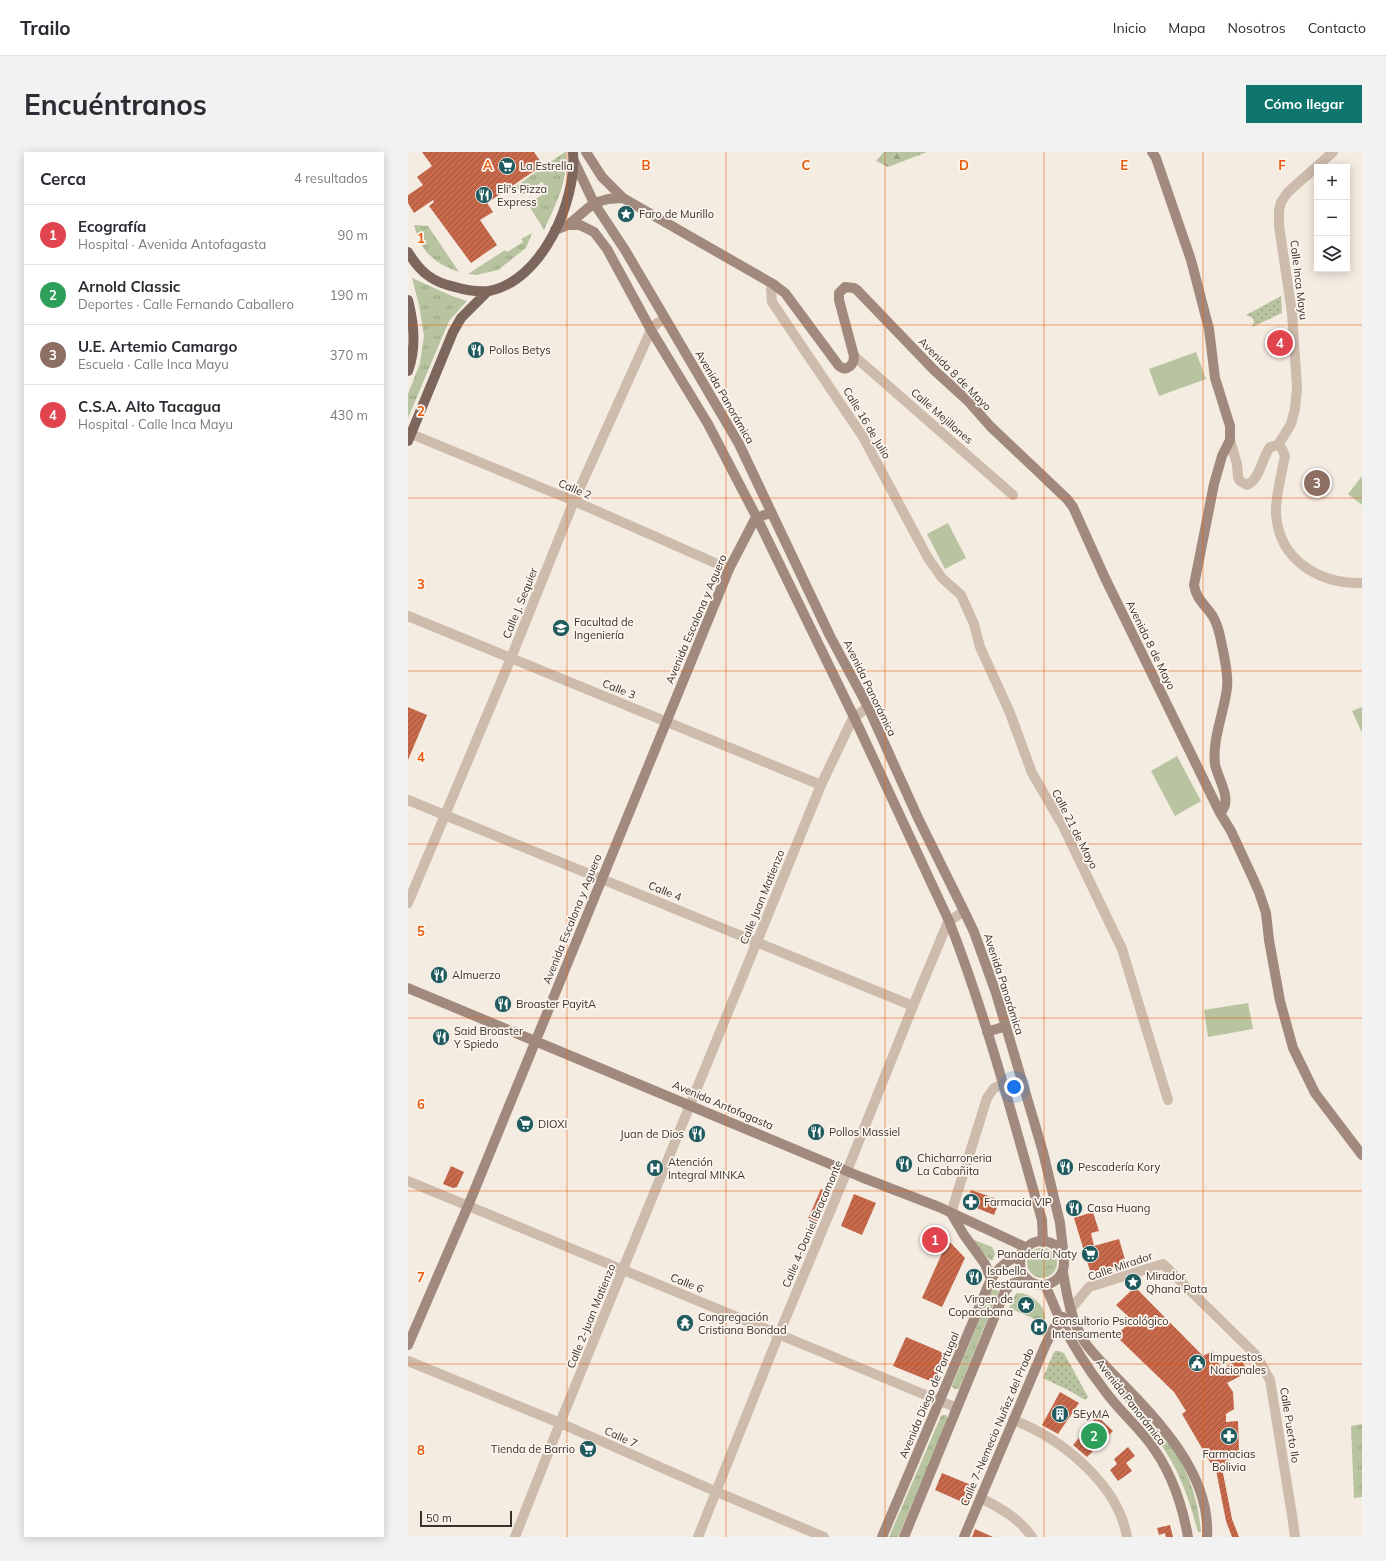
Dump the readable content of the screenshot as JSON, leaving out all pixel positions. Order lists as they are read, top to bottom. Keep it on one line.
{"streets":{"street":["Calle Inca Mayu","Avenida 8 de Mayo","Avenida Panorámica","Calle Mejillones","Calle 16 de Julio","Calle 2","Calle J. Sequier","Avenida Escalona y Aguero","Calle 3","Calle 21 de Mayo","Calle 4","Calle Juan Matienzo","Avenida Antofagasta","Calle 4-Daniel Bracamonte","Calle Mirador","Calle 6","Calle 2-Juan Matienzo","Avenida Diego de Portugal","Calle Puerto Ilo","Calle 7-Nemecio Nuñez del Prado","Calle 7"]},"crossings":[["Avenida 8 de Mayo","Calle Mejillones"],["Avenida Panorámica","Calle J. Sequier"],["Avenida Panorámica","Calle Juan Matienzo"],["Avenida Panorámica","Avenida Antofagasta"],["Avenida Panorámica","Calle Mirador"],["Avenida Panorámica","Avenida Diego de Portugal"],["Avenida Panorámica","Calle 7-Nemecio Nuñez del Prado"],["Calle 16 de Julio","Calle 21 de Mayo"],["Calle 2","Calle J. Sequier"],["Calle 2","Avenida Escalona y Aguero"],["Calle J. Sequier","Calle 3"],["Calle J. Sequier","Calle 4"],["Avenida Escalona y Aguero","Calle 3"],["Avenida Escalona y Aguero","Calle 4"],["Avenida Escalona y Aguero","Avenida Antofagasta"],["Avenida Escalona y Aguero","Calle 6"],["Calle 3","Calle Juan Matienzo"],["Calle 4","Calle Juan Matienzo"],["Calle 4","Calle 4-Daniel Bracamonte"],["Calle Juan Matienzo","Avenida Antofagasta"],["Calle Juan Matienzo","Calle 2-Juan Matienzo"],["Avenida Antofagasta","Calle 4-Daniel Bracamonte"],["Avenida Antofagasta","Calle 2-Juan Matienzo"],["Avenida Antofagasta","Avenida Diego de Portugal"],["Calle 4-Daniel Bracamonte","Calle 6"],["Calle 4-Daniel Bracamonte","Calle 7"],["Calle Mirador","Calle Puerto Ilo"],["Calle Mirador","Calle 7-Nemecio Nuñez del Prado"],["Calle 6","Calle 2-Juan Matienzo"],["Calle 6","Avenida Diego de Portugal"],["Calle 2-Juan Matienzo","Calle 7"]],"places":{"supermarket":["La Estrella","DIOXI","Panadería Naty","Tienda de Barrio"],"restaurant":["Eli's Pizza Express","Pollos Betys","Almuerzo","Broaster PayitA","Said Broaster Y Spiedo","Pollos Massiel","Juan de Dios","Chicharroneria La Cabañita","Pescadería Kory","Casa Huang","Isabella Restaurante"],"place":["Faro de Murillo","Mirador Qhana Pata","Virgen de Copacabana"],"school or university":["Facultad de Ingeniería"],"hospital":["Atención Integral MINKA","Consultorio Psicológico Intensamente"],"pharmacy":["Farmacia VIP","Farmacias Bolivia"],"temple":["Congregación Cristiana Bondad"],"public building":["Impuestos Nacionales"],"building":["SEyMA"]},"scale_bar":"50 m","page":{"header":"Trailo","nav":["Inicio","Mapa","Nosotros","Contacto"],"buttons":"Cómo llegar","title":"Encuéntranos","heading":["Cerca","4 resultados"],"map_buttons":["+","−"],"list":[{"mark":"1","name":"Ecografía","note":"Hospital · Avenida Antofagasta","value":"90 m"},{"mark":"2","name":"Arnold Classic","note":"Deportes · Calle Fernando Caballero","value":"190 m"},{"mark":"3","name":"U.E. Artemio Camargo","note":"Escuela · Calle Inca Mayu","value":"370 m"},{"mark":"4","name":"C.S.A. Alto Tacagua","note":"Hospital · Calle Inca Mayu","value":"430 m"}],"pins":["4","3","1","2"],"scale":"50 m"},"grid":{"columns":["A","B","C","D","E","F"],"rows":["1","2","3","4","5","6","7","8"]}}
